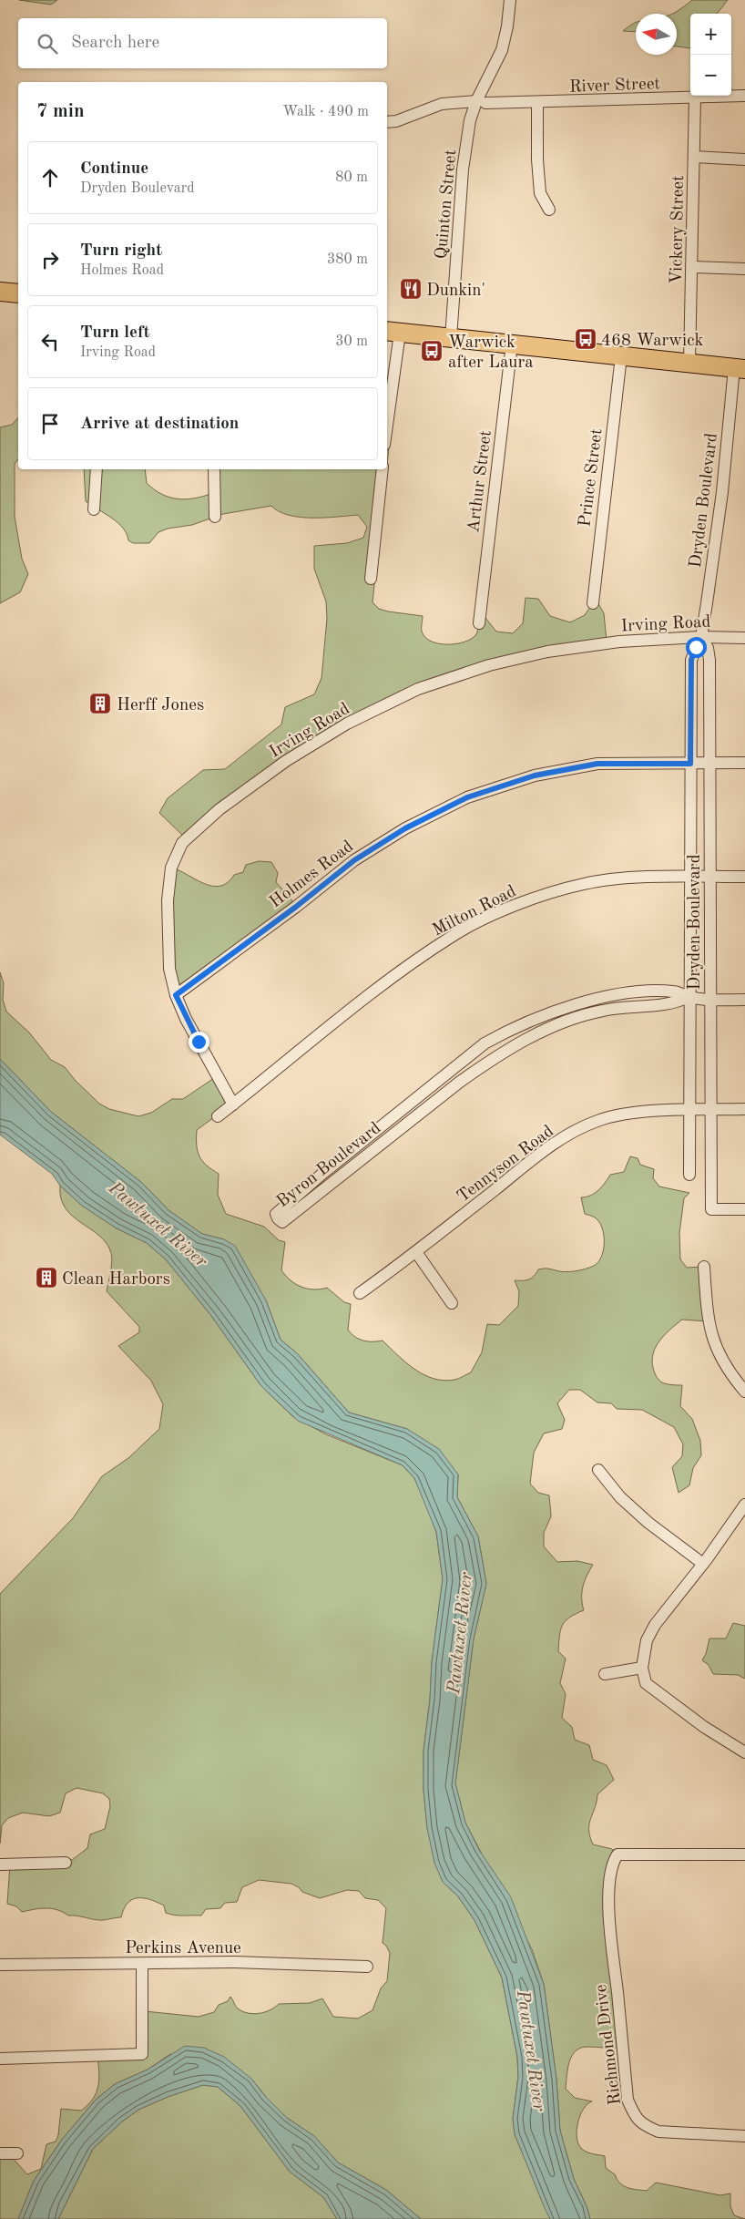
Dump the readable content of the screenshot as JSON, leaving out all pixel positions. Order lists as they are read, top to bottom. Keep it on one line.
{"streets":{"street":["River Street","Quinton Street","Vickery Street","Prince Street","Arthur Street","Dryden Boulevard","Irving Road","Holmes Road","Milton Road","Tennyson Road","Byron Boulevard","Perkins Avenue","Richmond Drive"]},"crossings":[["River Street","Quinton Street"],["River Street","Vickery Street"],["Dryden Boulevard","Irving Road"],["Dryden Boulevard","Holmes Road"],["Dryden Boulevard","Milton Road"],["Dryden Boulevard","Tennyson Road"],["Dryden Boulevard","Byron Boulevard"],["Irving Road","Holmes Road"],["Irving Road","Milton Road"]],"water":["Pawtuxet River"],"places":{"restaurant":["Dunkin'"],"bus stop":["468 Warwick","Warwick after Laura"],"building":["Herff Jones","Clean Harbors"]},"north":"left","page":{"map_buttons":["+","−"],"search":"Search here","heading":["7 min","Walk · 490 m"],"list":[["Continue","Dryden Boulevard","80 m"],["Turn right","Holmes Road","380 m"],["Turn left","Irving Road","30 m"],"Arrive at destination"]}}
